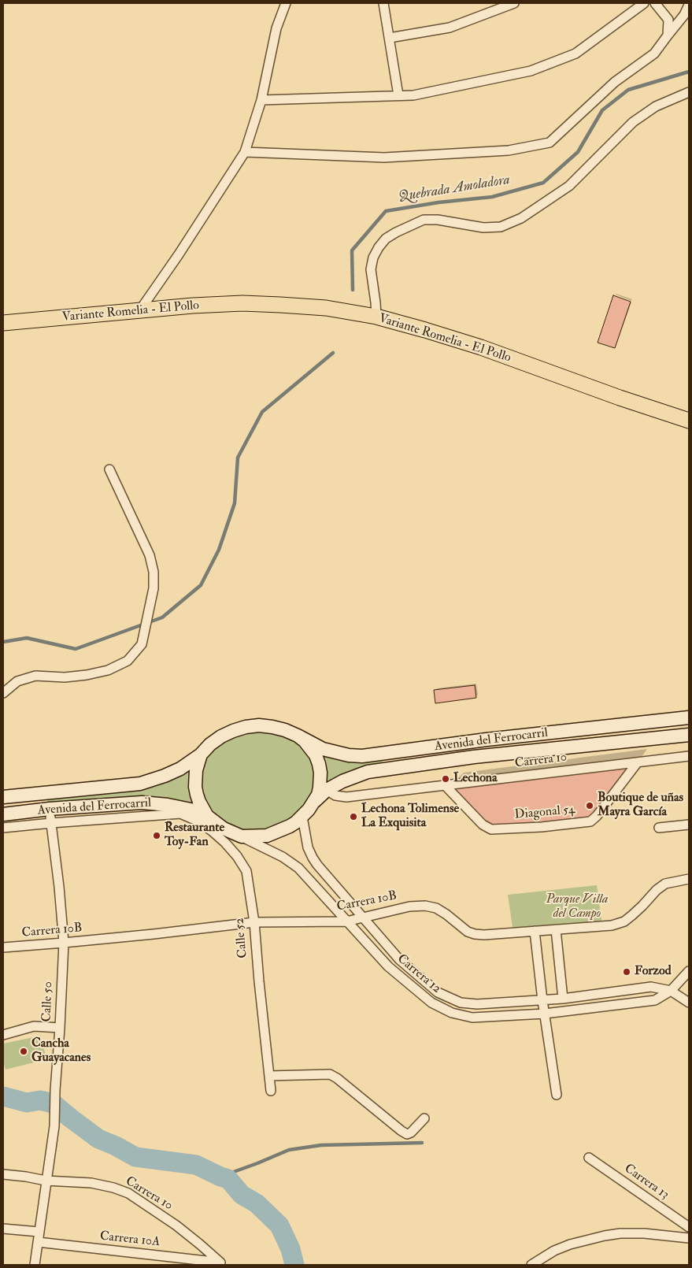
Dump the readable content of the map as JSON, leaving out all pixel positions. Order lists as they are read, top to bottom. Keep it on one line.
{"streets":{"highway":["Variante Romelia - El Pollo"],"main road":["Avenida del Ferrocarril"],"street":["Carrera 10","Diagonal 54","Carrera 10B","Calle 52","Carrera 12","Calle 50","Carrera 13","Carrera 10A"]},"crossings":[["Avenida del Ferrocarril","Carrera 10"],["Avenida del Ferrocarril","Carrera 12"],["Avenida del Ferrocarril","Calle 50"],["Carrera 10","Diagonal 54"],["Carrera 10","Calle 50"],["Carrera 10","Carrera 10A"],["Carrera 10B","Calle 52"],["Carrera 10B","Carrera 12"],["Carrera 10B","Calle 50"],["Calle 52","Calle 50"],["Calle 50","Carrera 10A"]],"water":["Quebrada Amoladora"],"parks":["Parque Villa del Campo"],"places":["Lechona","Boutique de uñas Mayra García","Lechona Tolimense La Exquisita","Restaurante Toy-Fan","Forzod","Cancha Guayacanes"]}
